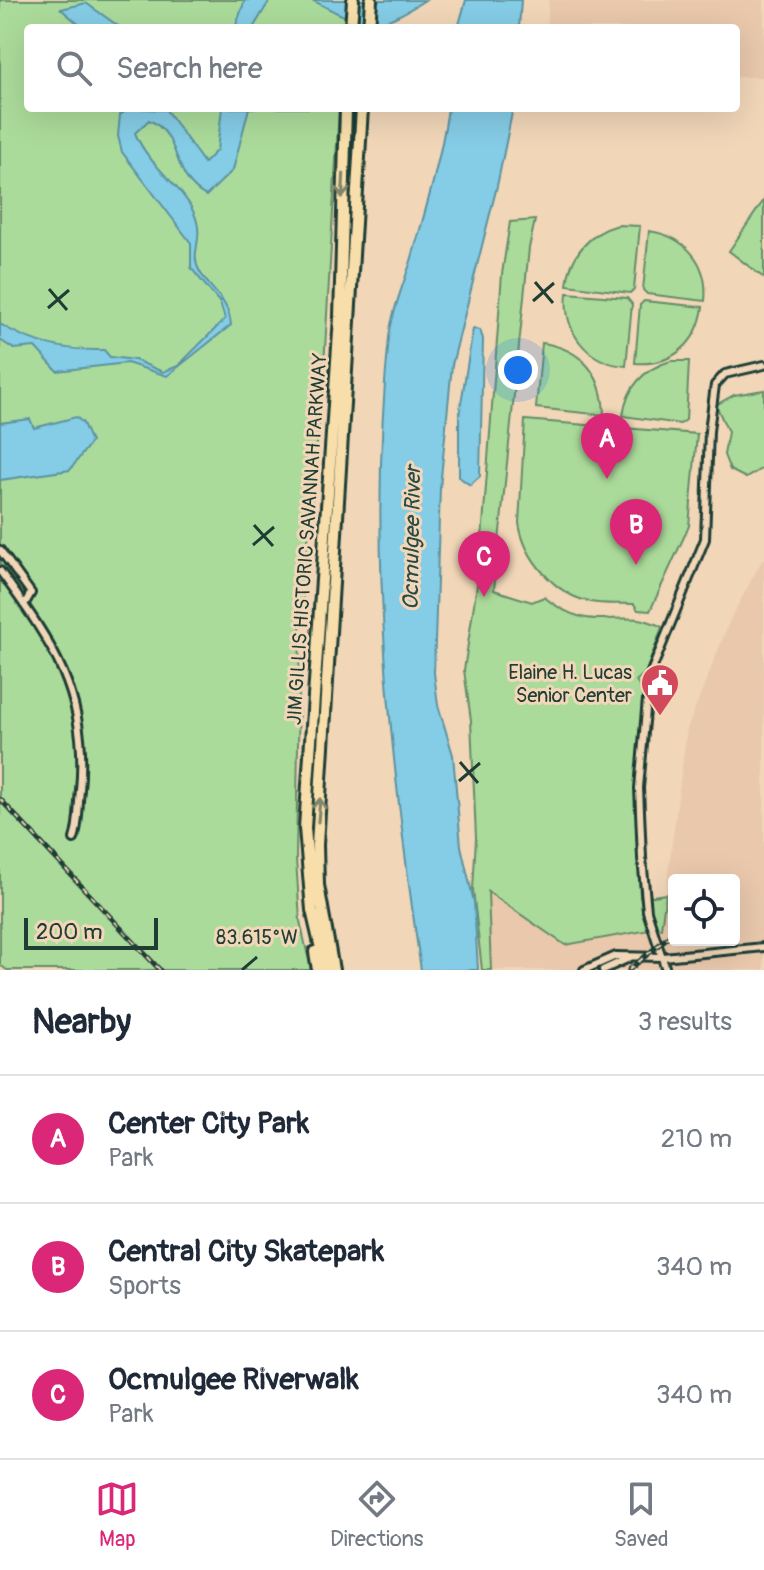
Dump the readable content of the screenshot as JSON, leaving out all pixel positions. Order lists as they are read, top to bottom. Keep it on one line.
{"streets":{"highway":["JIM GILLIS HISTORIC SAVANNAH PARKWAY"]},"water":["Ocmulgee River"],"places":{"public building":["Elaine H. Lucas Senior Center"]},"scale_bar":"200 m","page":{"search":"Search here","pins":["A","B","C"],"scale":"200 m","heading":["Nearby","3 results"],"list":[{"mark":"A","name":"Center City Park","note":"Park","value":"210 m"},{"mark":"B","name":"Central City Skatepark","note":"Sports","value":"340 m"},{"mark":"C","name":"Ocmulgee Riverwalk","note":"Park","value":"340 m"}],"nav":["Map","Directions","Saved"]},"coordinates":["83.615°W"]}
